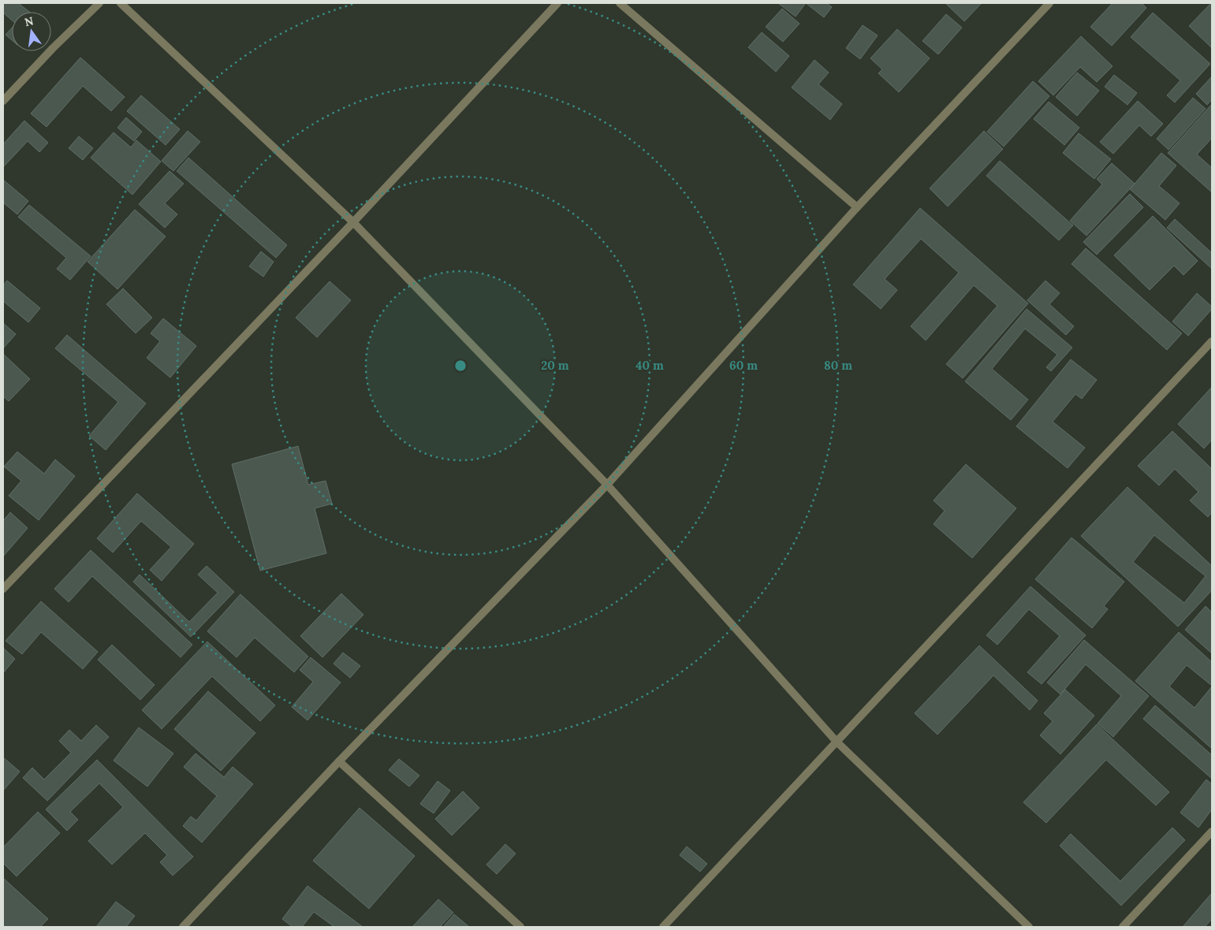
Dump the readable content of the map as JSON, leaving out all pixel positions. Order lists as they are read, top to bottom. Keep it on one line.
{"north":"top","rings":["20 m","40 m","60 m","80 m"]}
